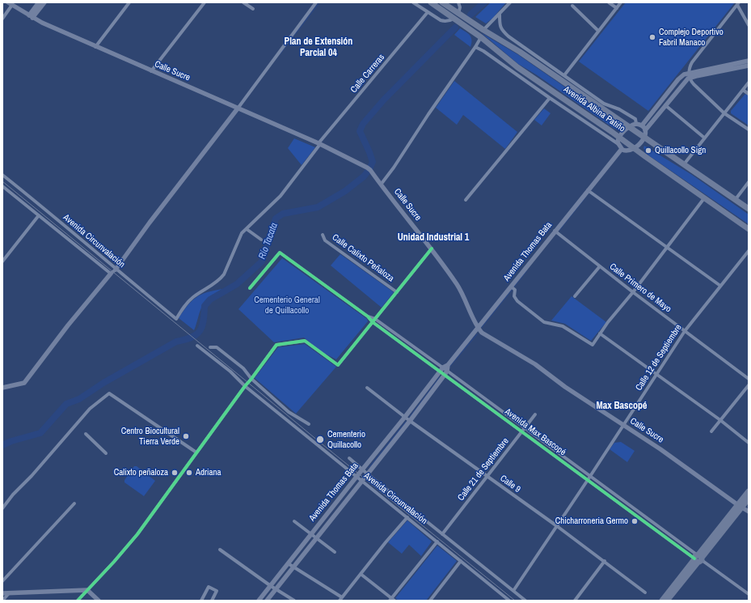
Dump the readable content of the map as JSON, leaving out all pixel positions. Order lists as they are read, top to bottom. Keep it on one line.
{"streets":{"highway":["Avenida Albina Patiño"],"main road":["Calle Sucre","Avenida Thomas Bata"],"street":["Calle Carreras","Avenida Circunvalación","Calle Calixto Peñaloza","Calle Primero de Mayo","Calle 12 de Septiembre","Avenida Max Bascopé","Calle 21 de Septiembre","Calle 9"]},"crossings":[["Calle Sucre","Calle Carreras"],["Calle Sucre","Avenida Thomas Bata"],["Calle Sucre","Calle 12 de Septiembre"],["Calle Carreras","Avenida Circunvalación"],["Avenida Circunvalación","Avenida Thomas Bata"],["Avenida Circunvalación","Calle 12 de Septiembre"],["Avenida Circunvalación","Calle 21 de Septiembre"],["Avenida Thomas Bata","Calle Primero de Mayo"],["Avenida Thomas Bata","Avenida Max Bascopé"],["Avenida Thomas Bata","Calle 9"],["Calle Primero de Mayo","Calle 12 de Septiembre"],["Calle 12 de Septiembre","Avenida Max Bascopé"],["Calle 12 de Septiembre","Calle 9"],["Avenida Max Bascopé","Calle 21 de Septiembre"],["Calle 21 de Septiembre","Calle 9"]],"districts":["Plan de Extensión Parcial 04","Unidad Industrial 1","Max Bascopé"],"water":["Río Tacata"],"parks":["Cementerio General de Quillacollo"],"places":["Complejo Deportivo Fabril Manaco","Quillacollo Sign","Centro Biocultural Tierra Verde","Cementerio Quillacollo","Calixto peñaloza","Adriana","Chicharroneria Germo"]}
